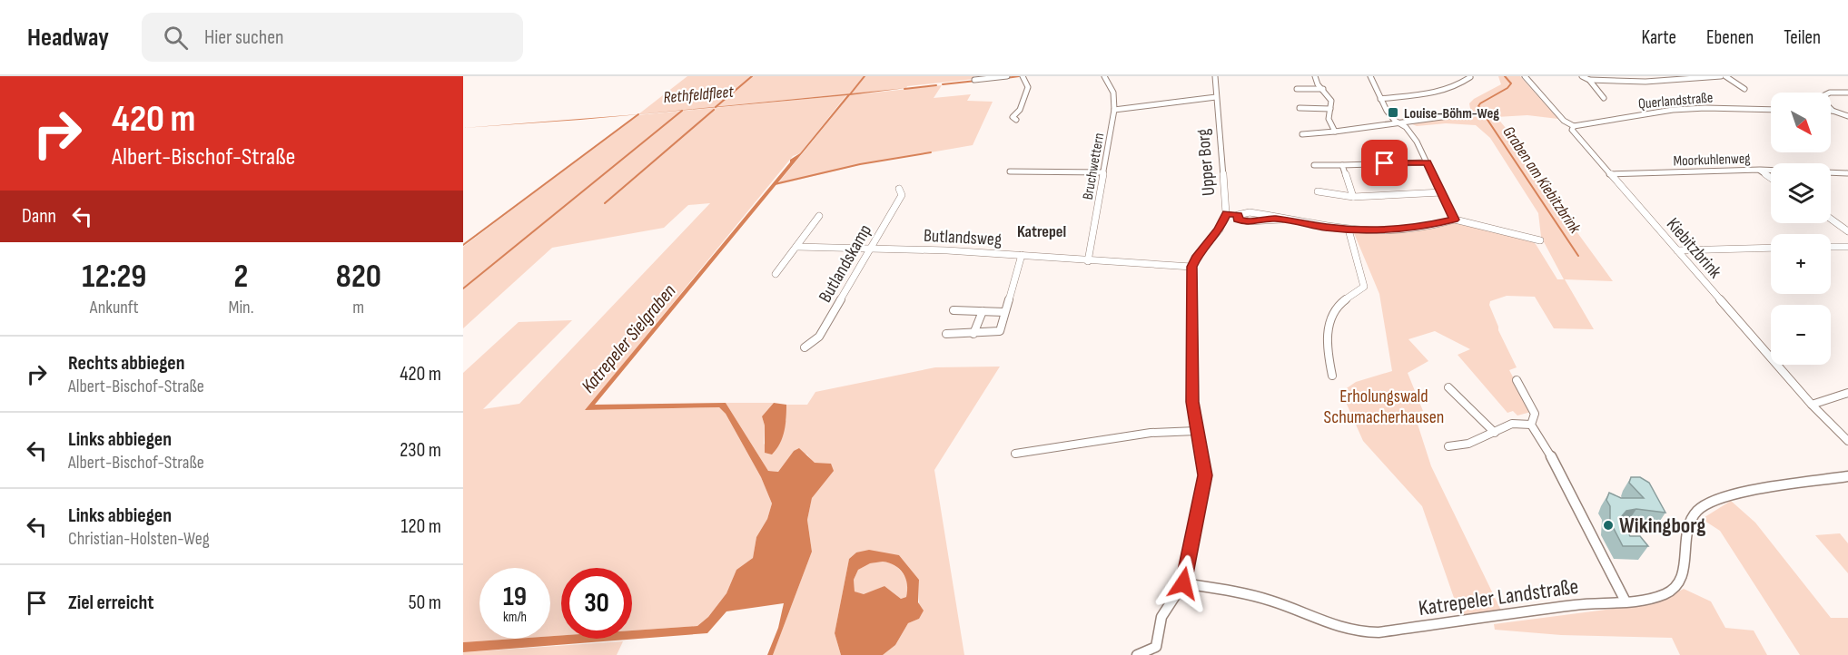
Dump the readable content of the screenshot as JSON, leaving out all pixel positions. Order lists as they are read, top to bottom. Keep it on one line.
{"streets":{"street":["Querlandstraße","Moorkuhlenweg","Upper Borg","Bruchwettern","Butlandsweg","Kiebitzbrink","Butlandskamp","Katrepeler Landstraße"]},"crossings":[["Querlandstraße","Kiebitzbrink"],["Moorkuhlenweg","Kiebitzbrink"],["Upper Borg","Butlandsweg"],["Bruchwettern","Butlandsweg"],["Butlandsweg","Butlandskamp"]],"districts":["Katrepel"],"water":["Rethfeldfleet","Graben am Kiebitzbrink","Katrepeler Sielgraben"],"parks":["Erholungswald Schumacherhausen"],"places":{"transit":["Louise-Böhm-Weg"],"other":["Wikingborg"]},"north":"bottom right","page":{"header":"Headway","search":"Hier suchen","nav":["Karte","Ebenen","Teilen"],"turn":["420 m","Albert-Bischof-Straße"],"map_buttons":["+","−"],"then":"Dann","eta":["12:29","Ankunft","2","Min.","820","m"],"list":[{"name":"Rechts abbiegen","note":"Albert-Bischof-Straße","value":"420 m"},{"name":"Links abbiegen","note":"Albert-Bischof-Straße","value":"230 m"},{"name":"Links abbiegen","note":"Christian-Holsten-Weg","value":"120 m"},{"name":"Ziel erreicht","value":"50 m"}],"speed":"19 km/h","limit":"30"}}
